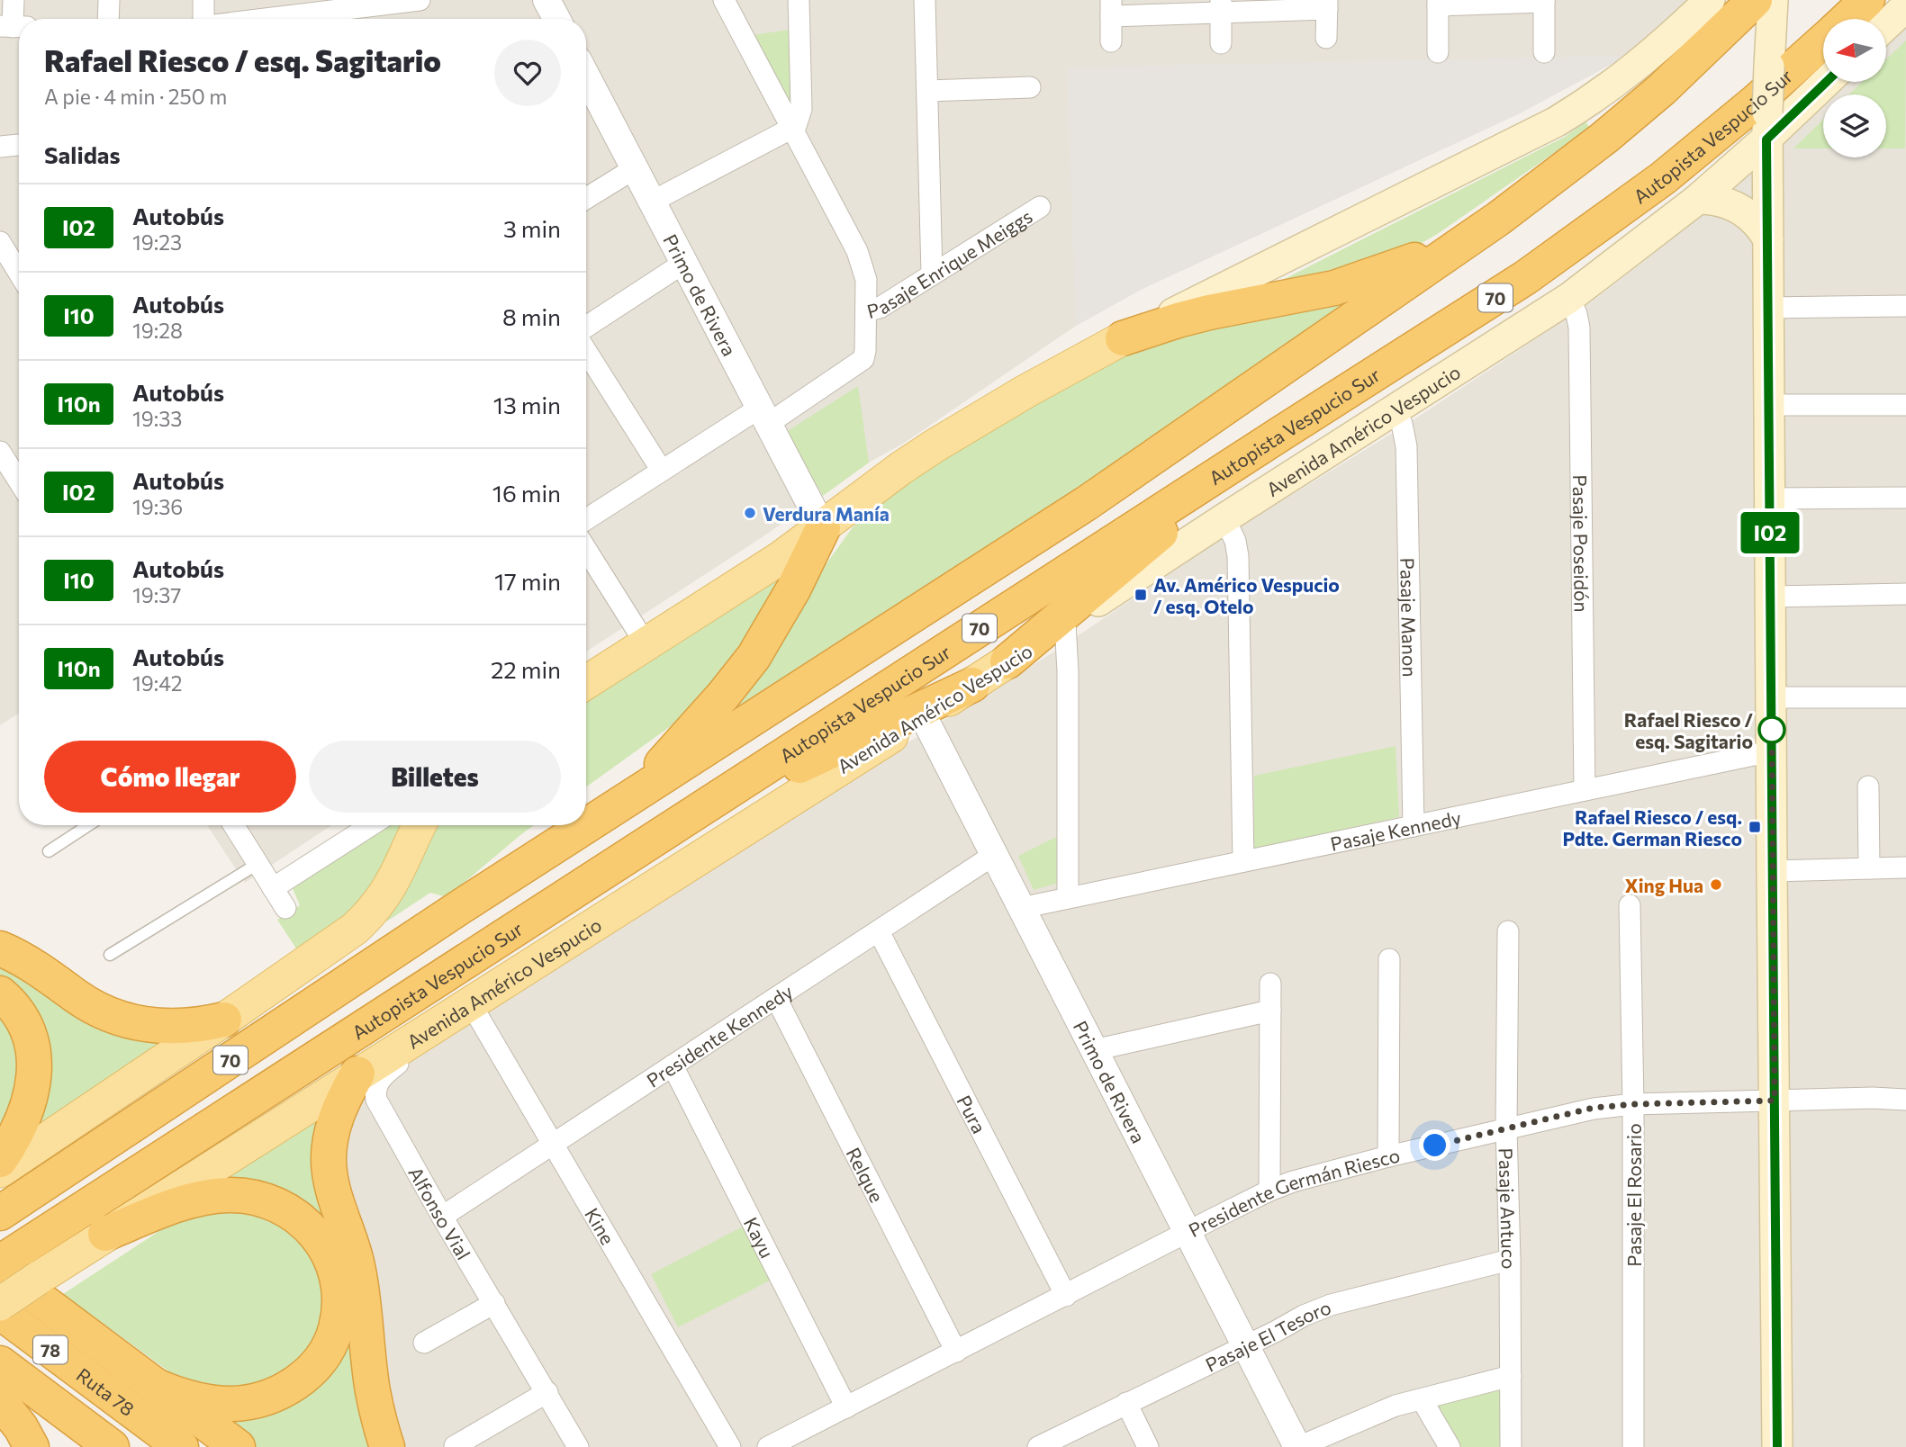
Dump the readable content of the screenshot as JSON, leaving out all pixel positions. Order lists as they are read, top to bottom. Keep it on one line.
{"streets":{"highway":["Autopista Vespucio Sur","70","78","Ruta 78"],"main road":["Avenida Américo Vespucio"],"street":["Pasaje Enrique Meiggs","Primo de Rivera","Pasaje Poseidón","Pasaje Manon","Pasaje Kennedy","Presidente Kennedy","Pura","Relque","Presidente Germán Riesco","Pasaje El Rosario","Pasaje Antuco","Alfonso Vial","Kine","Kayu","Pasaje El Tesoro"]},"crossings":[["Pasaje Enrique Meiggs","Primo de Rivera"],["Primo de Rivera","Avenida Américo Vespucio"],["Primo de Rivera","Pasaje Kennedy"],["Primo de Rivera","Presidente Kennedy"],["Primo de Rivera","Presidente Germán Riesco"],["Primo de Rivera","Pasaje El Tesoro"],["Avenida Américo Vespucio","Pasaje Poseidón"],["Avenida Américo Vespucio","Pasaje Manon"],["Avenida Américo Vespucio","Alfonso Vial"],["Avenida Américo Vespucio","Kine"],["Pasaje Poseidón","Pasaje Kennedy"],["Pasaje Manon","Pasaje Kennedy"],["Presidente Kennedy","Pura"],["Presidente Kennedy","Relque"],["Presidente Kennedy","Alfonso Vial"],["Presidente Kennedy","Kine"],["Presidente Kennedy","Kayu"],["Pura","Presidente Germán Riesco"],["Relque","Presidente Germán Riesco"],["Presidente Germán Riesco","Pasaje El Rosario"],["Presidente Germán Riesco","Pasaje Antuco"],["Presidente Germán Riesco","Kayu"],["Pasaje Antuco","Pasaje El Tesoro"],["Alfonso Vial","Kine"]],"places":{"other":["Verdura Manía","Rafael Riesco / esq. Sagitario","Xing Hua"],"transit":["Av. Américo Vespucio / esq. Otelo","Rafael Riesco / esq. Pdte. German Riesco"]},"lines":["bus line I02"],"north":"left","page":{"on_map":"I02","heading":[["Rafael Riesco / esq. Sagitario","A pie · 4 min · 250 m"],"Salidas"],"list":[{"mark":"I02","name":"Autobús","note":"19:23","value":"3 min"},{"mark":"I10","name":"Autobús","note":"19:28","value":"8 min"},{"mark":"I10n","name":"Autobús","note":"19:33","value":"13 min"},{"mark":"I02","name":"Autobús","note":"19:36","value":"16 min"},{"mark":"I10","name":"Autobús","note":"19:37","value":"17 min"},{"mark":"I10n","name":"Autobús","note":"19:42","value":"22 min"}],"buttons":["Cómo llegar","Billetes"]}}
